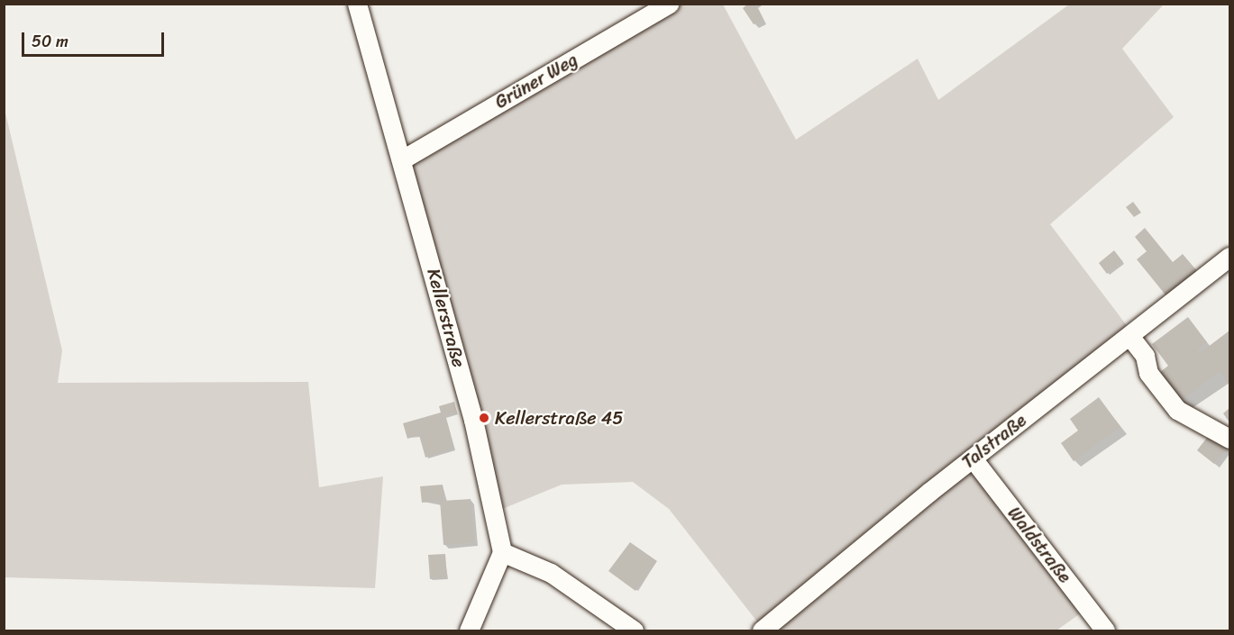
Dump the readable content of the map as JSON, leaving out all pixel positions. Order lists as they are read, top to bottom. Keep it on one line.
{"streets":{"street":["Grüner Weg","Kellerstraße","Talstraße","Waldstraße"]},"crossings":[["Grüner Weg","Kellerstraße"],["Talstraße","Waldstraße"]],"places":["Kellerstraße 45"],"scale_bar":"50 m"}
